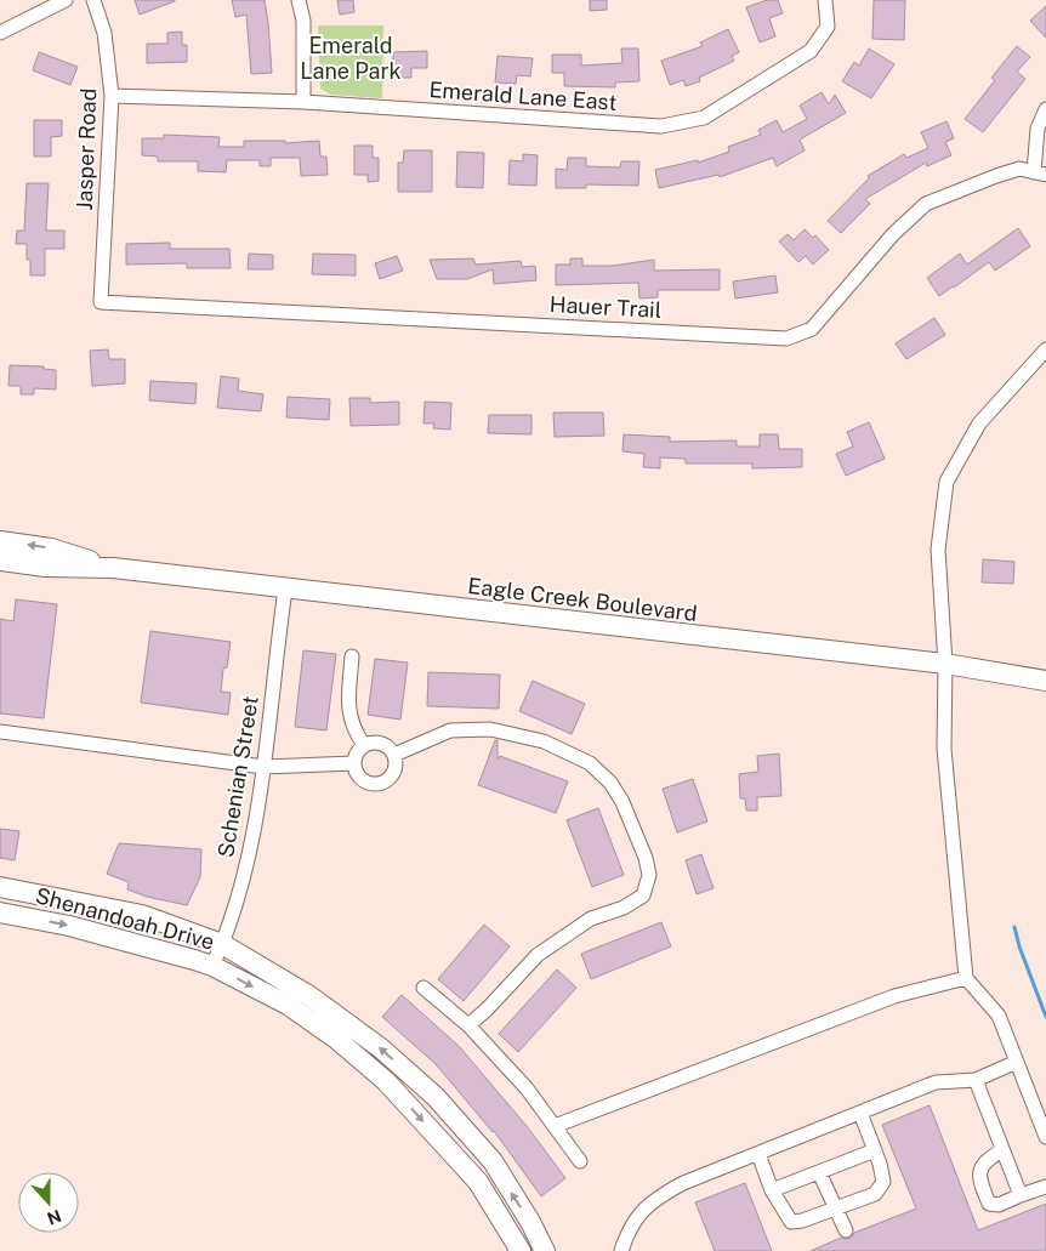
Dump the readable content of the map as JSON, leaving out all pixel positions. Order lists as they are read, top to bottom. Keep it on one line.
{"streets":{"street":["Emerald Lane East","Jasper Road","Hauer Trail","Eagle Creek Boulevard","Schenian Street","Shenandoah Drive"]},"crossings":[["Emerald Lane East","Jasper Road"],["Jasper Road","Hauer Trail"],["Eagle Creek Boulevard","Schenian Street"],["Schenian Street","Shenandoah Drive"]],"parks":["Emerald Lane Park"],"north":"bottom"}
